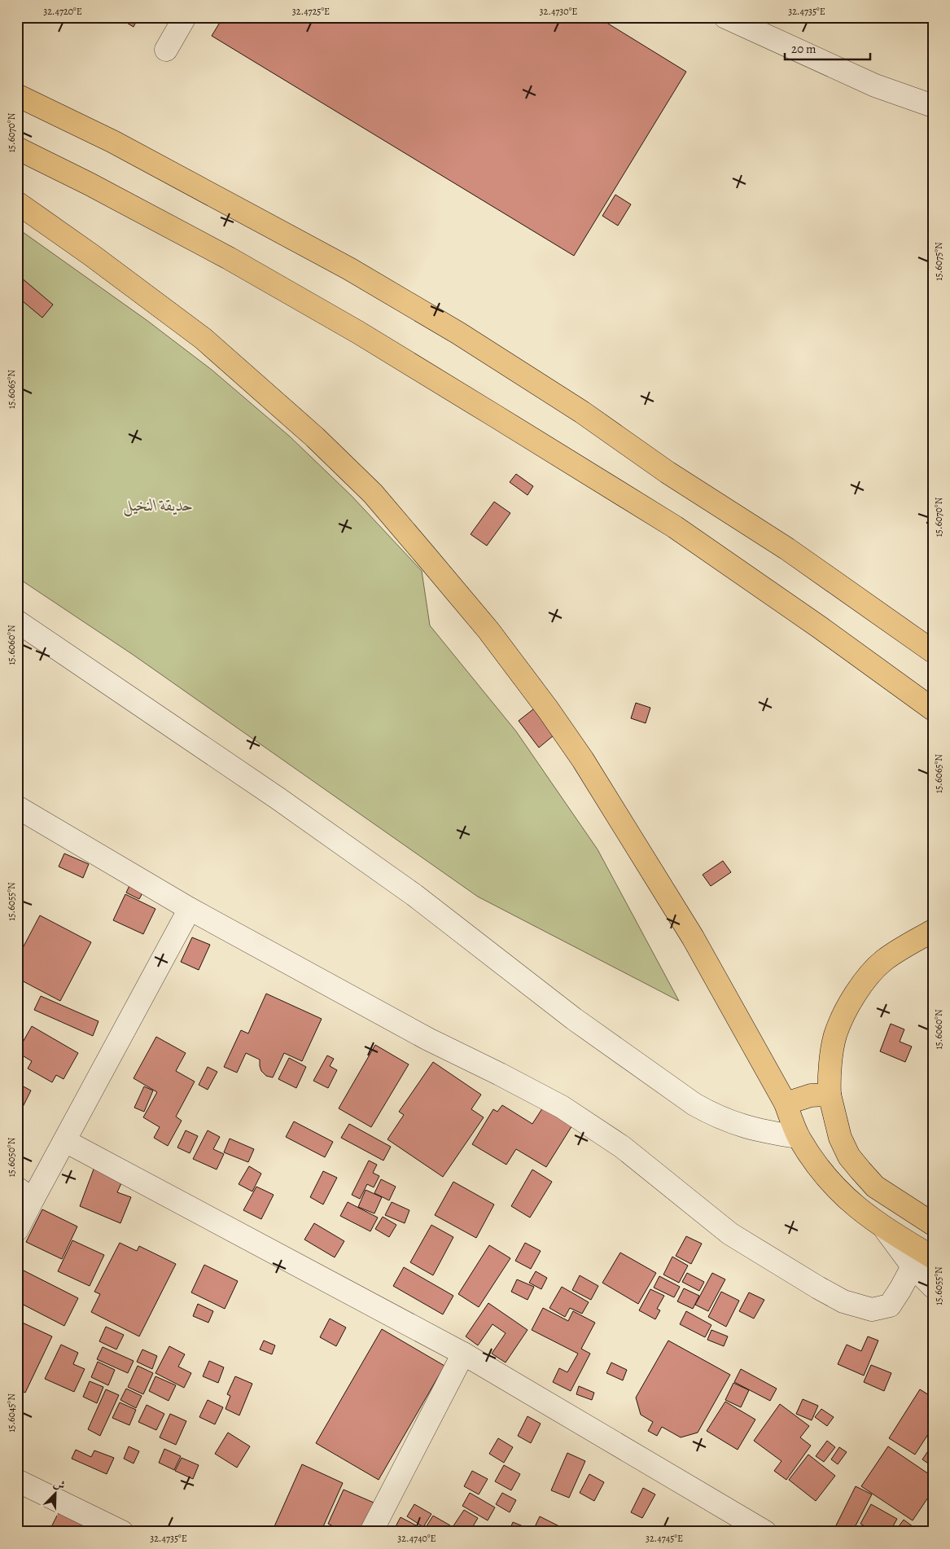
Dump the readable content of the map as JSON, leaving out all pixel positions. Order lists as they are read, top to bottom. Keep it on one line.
{"parks":["حديقة النخيل"],"scale_bar":"20 m","north":"top right","coordinates":["32.4720°E","32.4725°E","32.4730°E","32.4735°E","15.6070°N","15.6075°N","15.6065°N","15.6060°N","15.6055°N","15.6050°N","15.6045°N","32.4740°E","32.4745°E"]}
